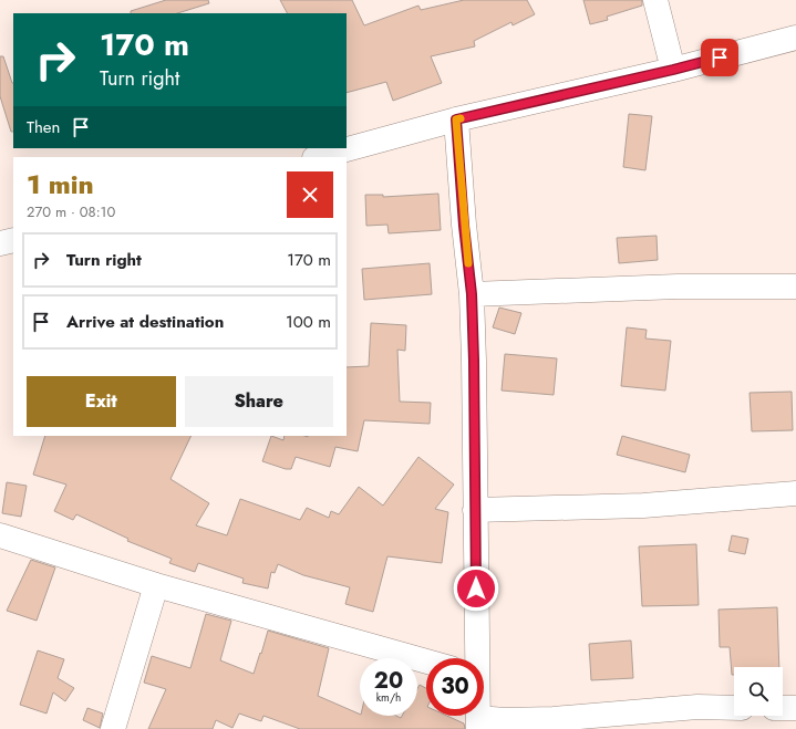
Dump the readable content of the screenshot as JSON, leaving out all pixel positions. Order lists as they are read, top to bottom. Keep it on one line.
{"page":{"turn":["170 m","Turn right"],"then":"Then","heading":["1 min","270 m · 08:10"],"list":[{"name":"Turn right","value":"170 m"},{"name":"Arrive at destination","value":"100 m"}],"buttons":["Exit","Share"],"speed":"20 km/h","limit":"30"}}
